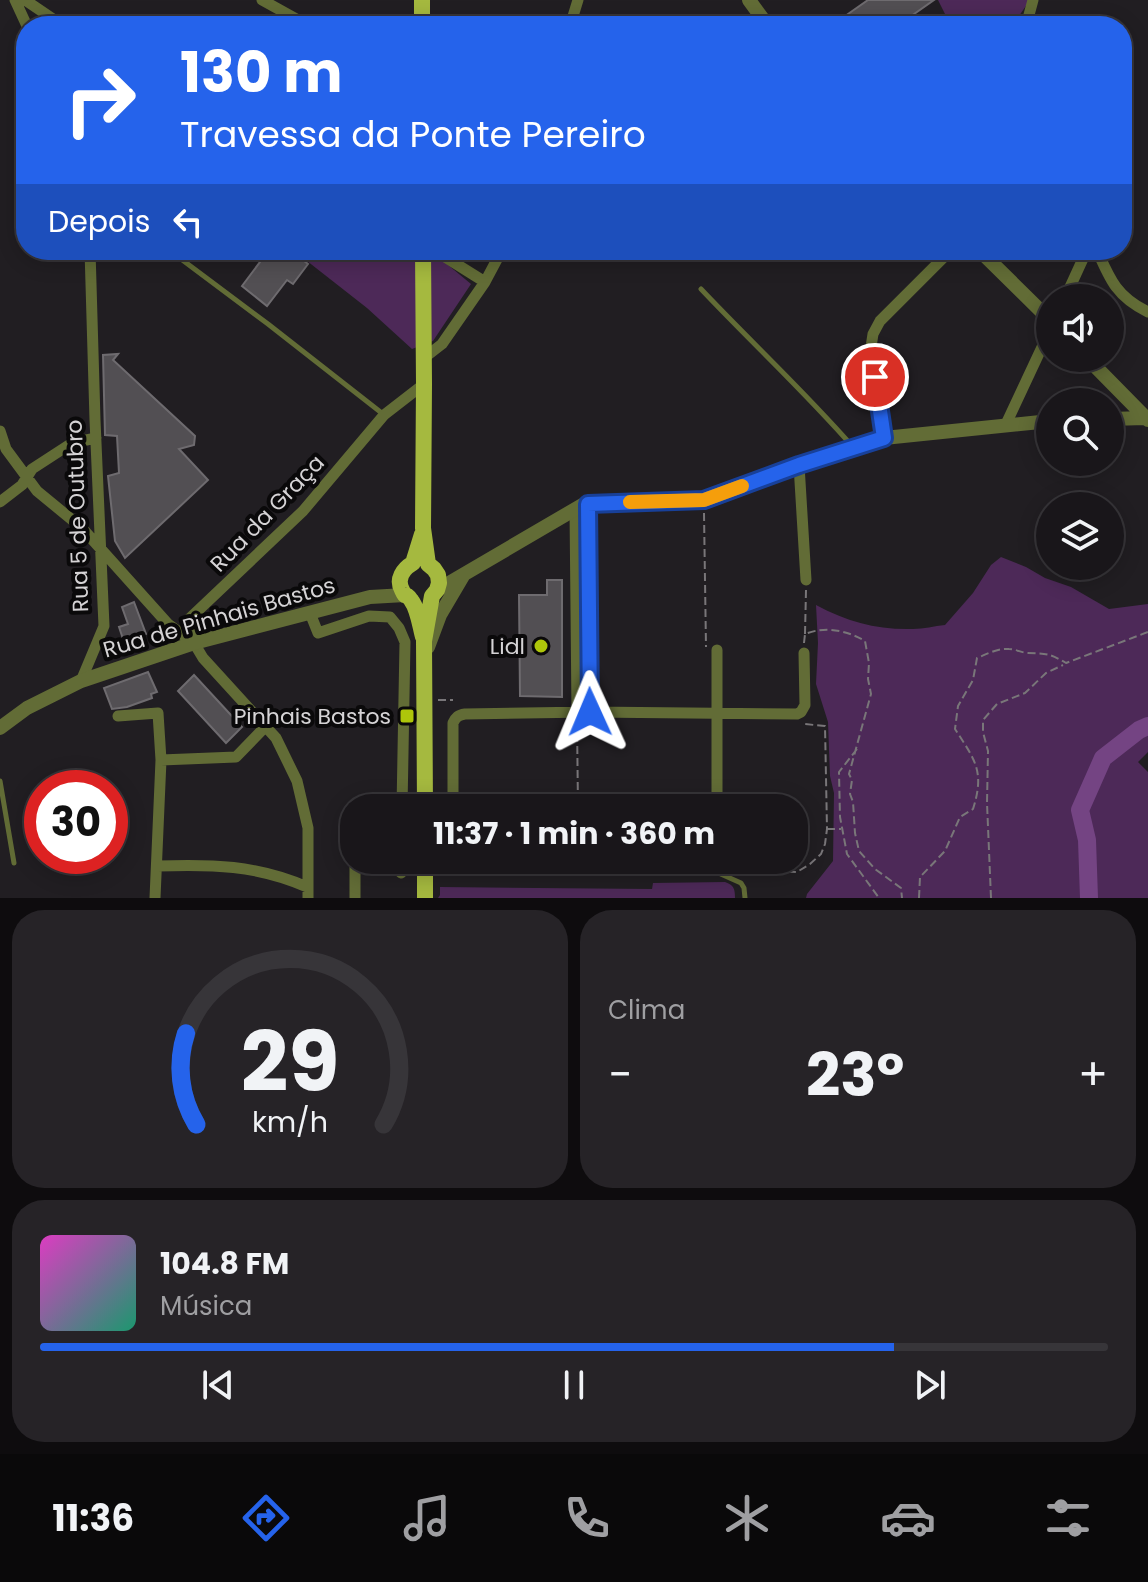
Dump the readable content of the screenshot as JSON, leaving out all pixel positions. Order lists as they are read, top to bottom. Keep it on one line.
{"streets":{"street":["Rua da Graça","Rua 5 de Outubro","Rua de Pinhais Bastos"]},"crossings":[["Rua da Graça","Rua de Pinhais Bastos"],["Rua 5 de Outubro","Rua de Pinhais Bastos"]],"places":{"other":["Lidl"],"transit":["Pinhais Bastos"]},"page":{"turn":["130 m","Travessa da Ponte Pereiro"],"then":"Depois","limit":"30","trip":"11:37 · 1 min · 360 m","tile":"Clima","heat":["−","23°","+"],"song":["104.8 FM","Música"],"tabs":"11:36","gauge":["29","km/h"]}}
